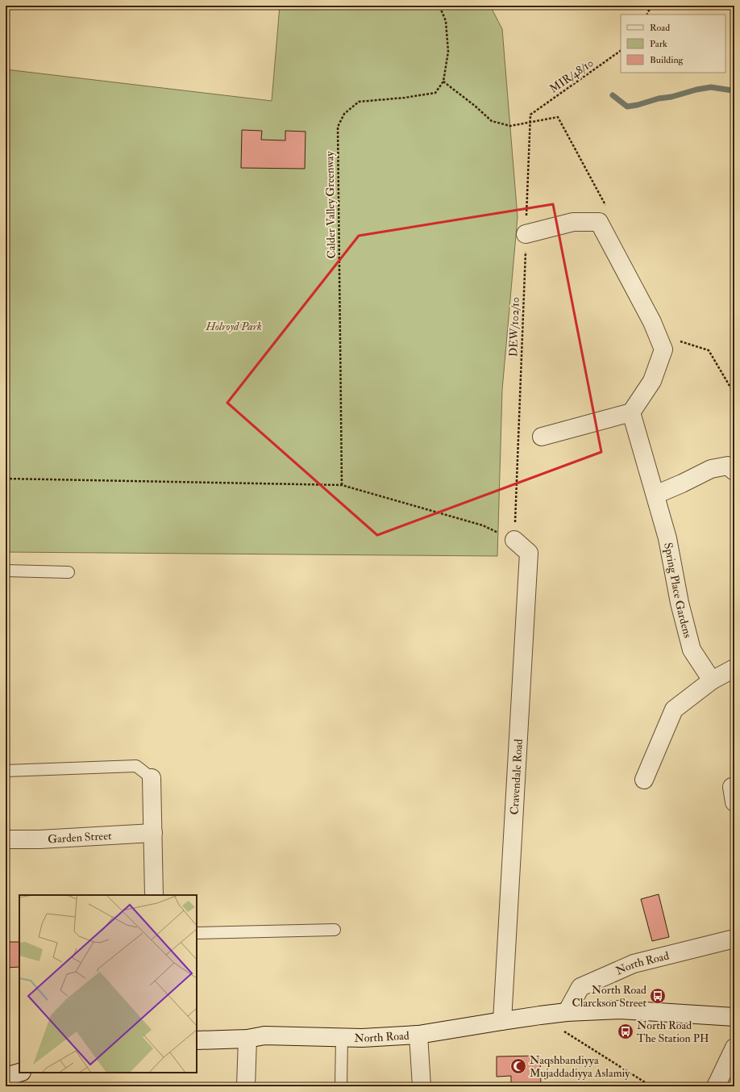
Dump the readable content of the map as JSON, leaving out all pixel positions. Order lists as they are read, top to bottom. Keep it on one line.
{"streets":{"street":["Spring Place Gardens","Cravendale Road","Garden Street","North Road"],"path":["MIR/48/10","Calder Valley Greenway","DEW/102/10"]},"crossings":[["MIR/48/10","DEW/102/10"],["DEW/102/10","Cravendale Road"],["Cravendale Road","North Road"]],"parks":["Holroyd Park"],"places":{"bus stop":["North Road Clarckson Street","North Road The Station PH"],"mosque":["Naqshbandiyya Mujaddadiyya Aslamiy"]},"legend":["Road","Park","Building"]}
